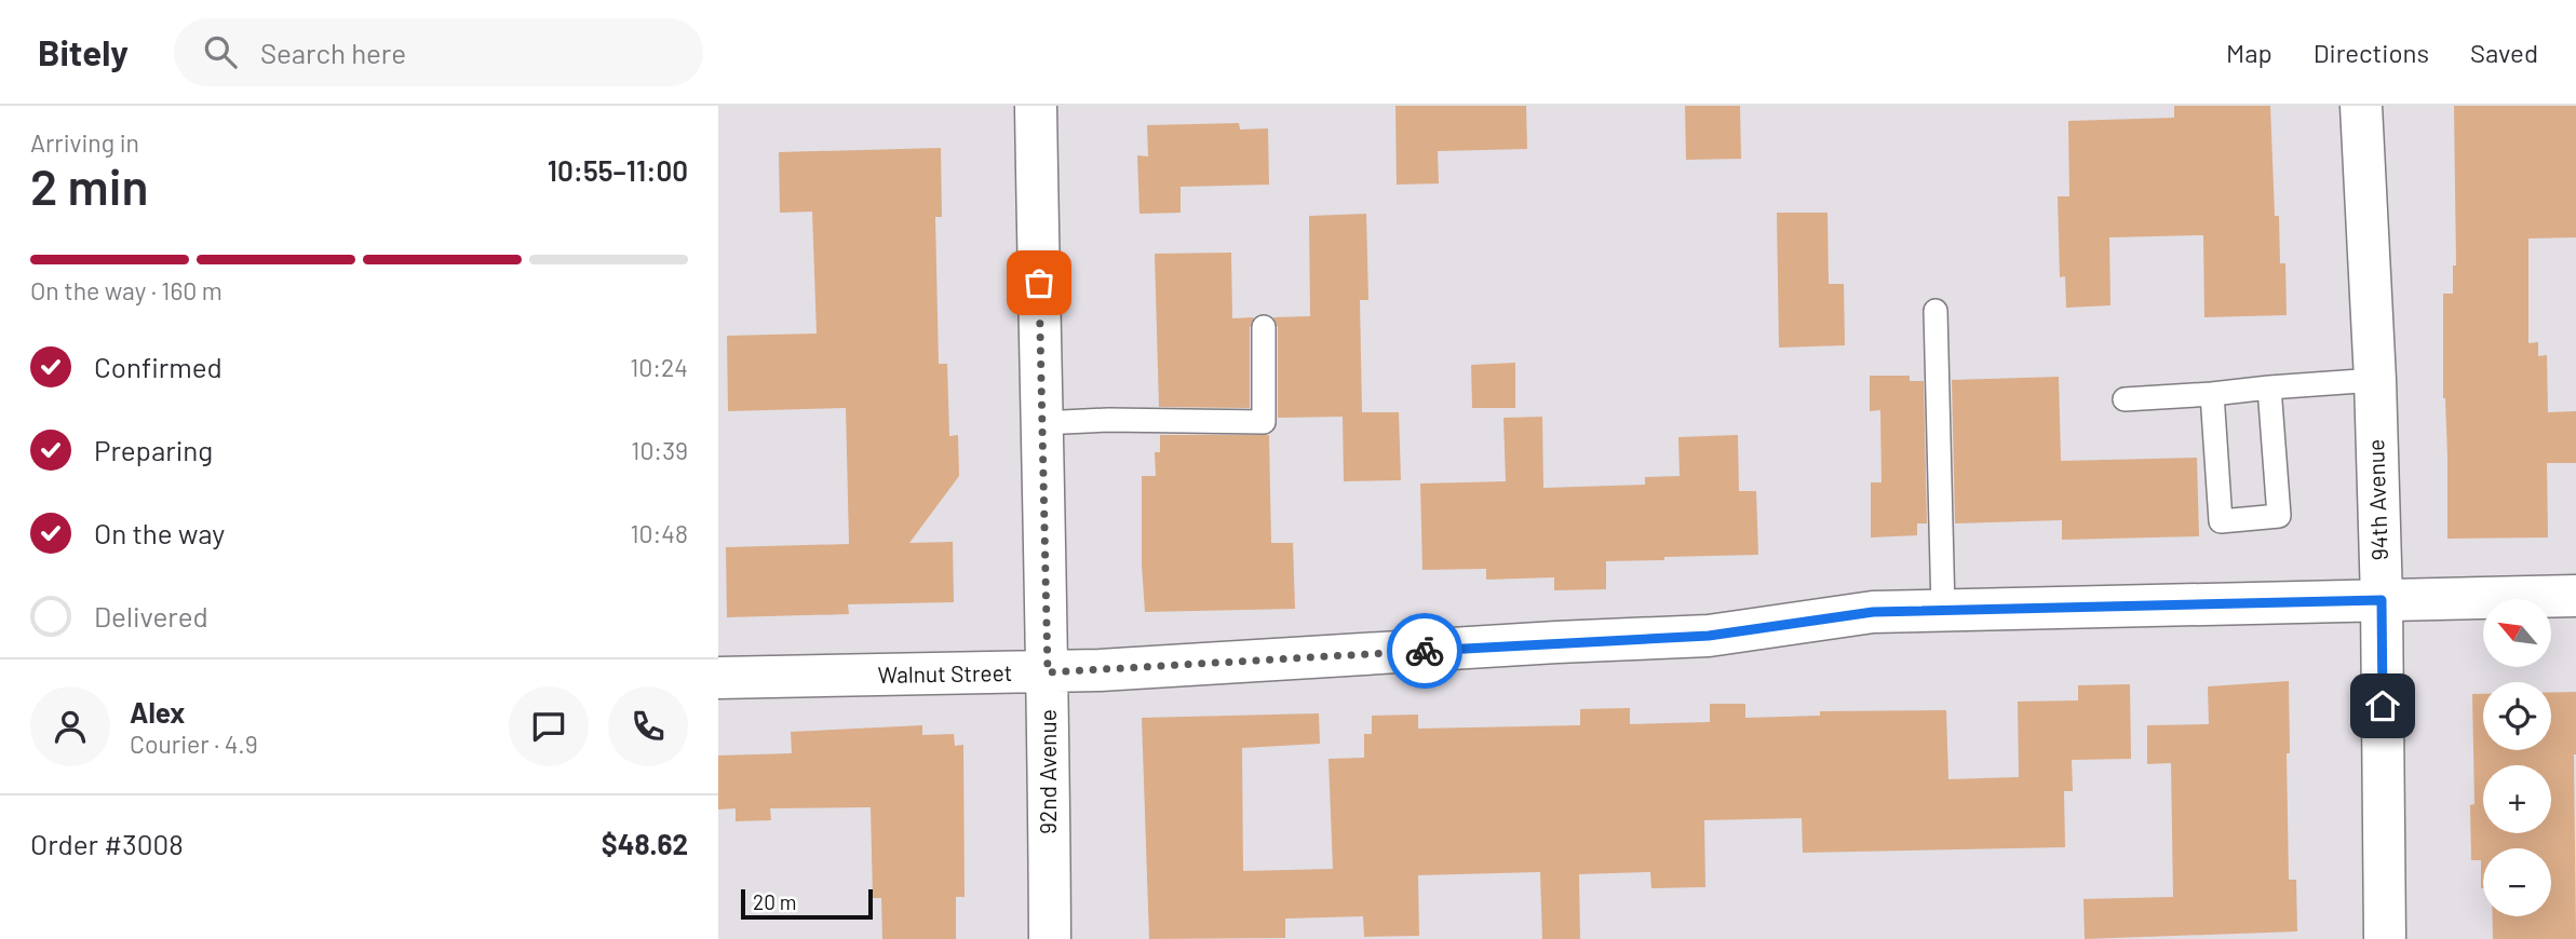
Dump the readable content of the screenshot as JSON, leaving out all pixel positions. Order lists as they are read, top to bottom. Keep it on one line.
{"streets":{"street":["94th Avenue","Walnut Street","92nd Avenue"]},"crossings":[["94th Avenue","Walnut Street"],["Walnut Street","92nd Avenue"]],"scale_bar":"20 m","north":"top left","page":{"header":"Bitely","search":"Search here","nav":["Map","Directions","Saved"],"heading":["2 min","Arriving in","10:55–11:00"],"panel":["Alex","Courier · 4.9","Order #3008","$48.62"],"bar":"On the way · 160 m","list":[["Confirmed","10:24"],["Preparing","10:39"],["On the way","10:48"],"Delivered"],"map_buttons":["+","−"],"scale":"20 m"}}
